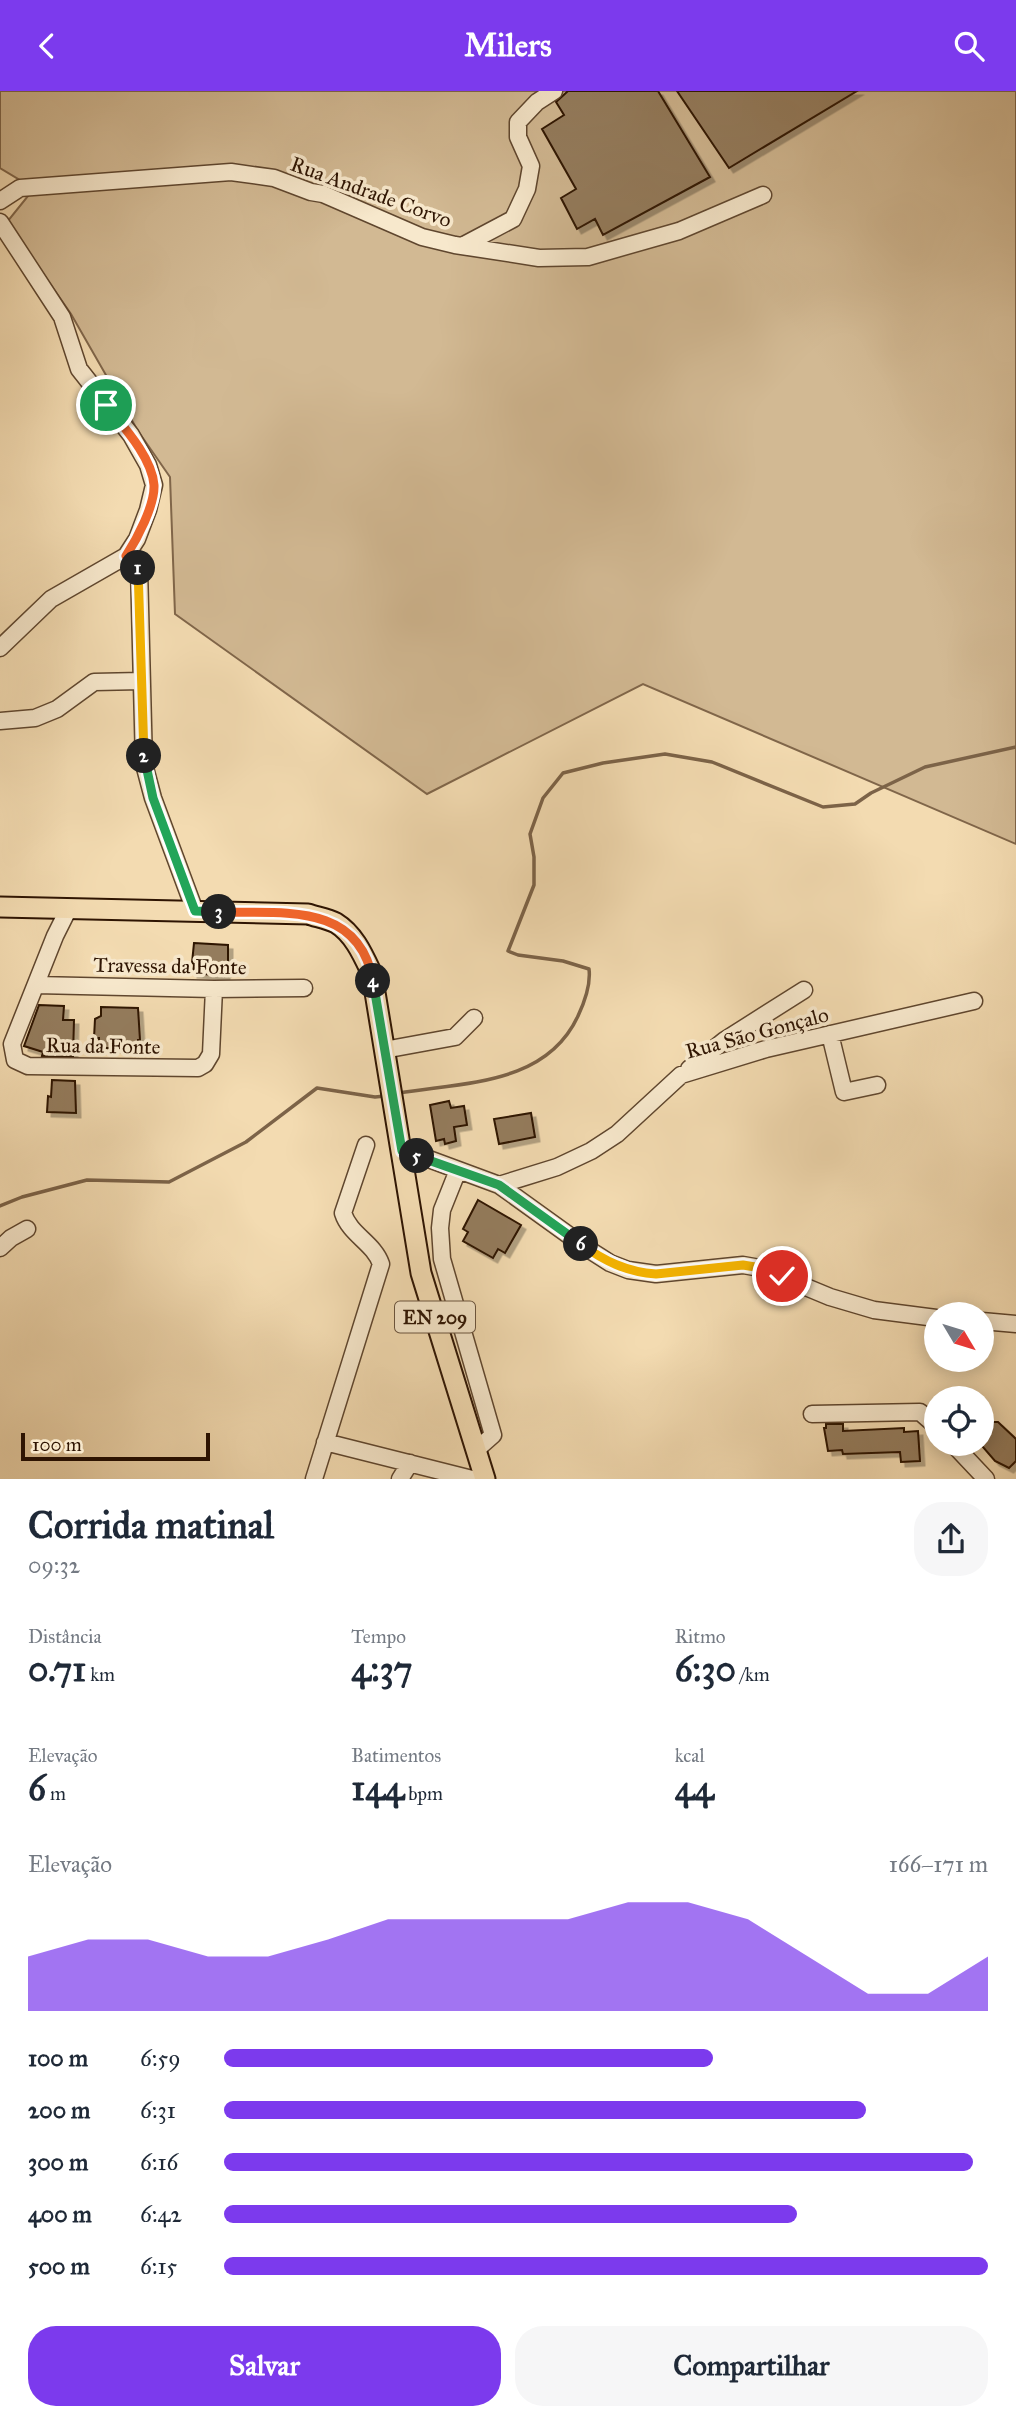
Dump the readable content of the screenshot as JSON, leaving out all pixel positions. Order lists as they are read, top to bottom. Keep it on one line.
{"streets":{"main road":["EN 209"],"street":["Rua Andrade Corvo","Travessa da Fonte","Rua São Gonçalo","Rua da Fonte"]},"crossings":[["Travessa da Fonte","Rua da Fonte"],["Rua da Fonte","EN 209"]],"scale_bar":"100 m","north":"bottom right","page":{"header":"Milers","pins":["1","2","3","4","5","6"],"scale":"100 m","heading":["Corrida matinal","09:32"],"stats":[["Distância","0.71 km"],["Tempo","4:37"],["Ritmo","6:30 /km"],["Elevação","6 m"],["Batimentos","144 bpm"],["kcal","44"]],"chart":["Elevação","166–171 m"],"list":[{"name":"100 m","note":"6:59"},{"name":"200 m","note":"6:31"},{"name":"300 m","note":"6:16"},{"name":"400 m","note":"6:42"},{"name":"500 m","note":"6:15"}],"buttons":["Salvar","Compartilhar"]}}
